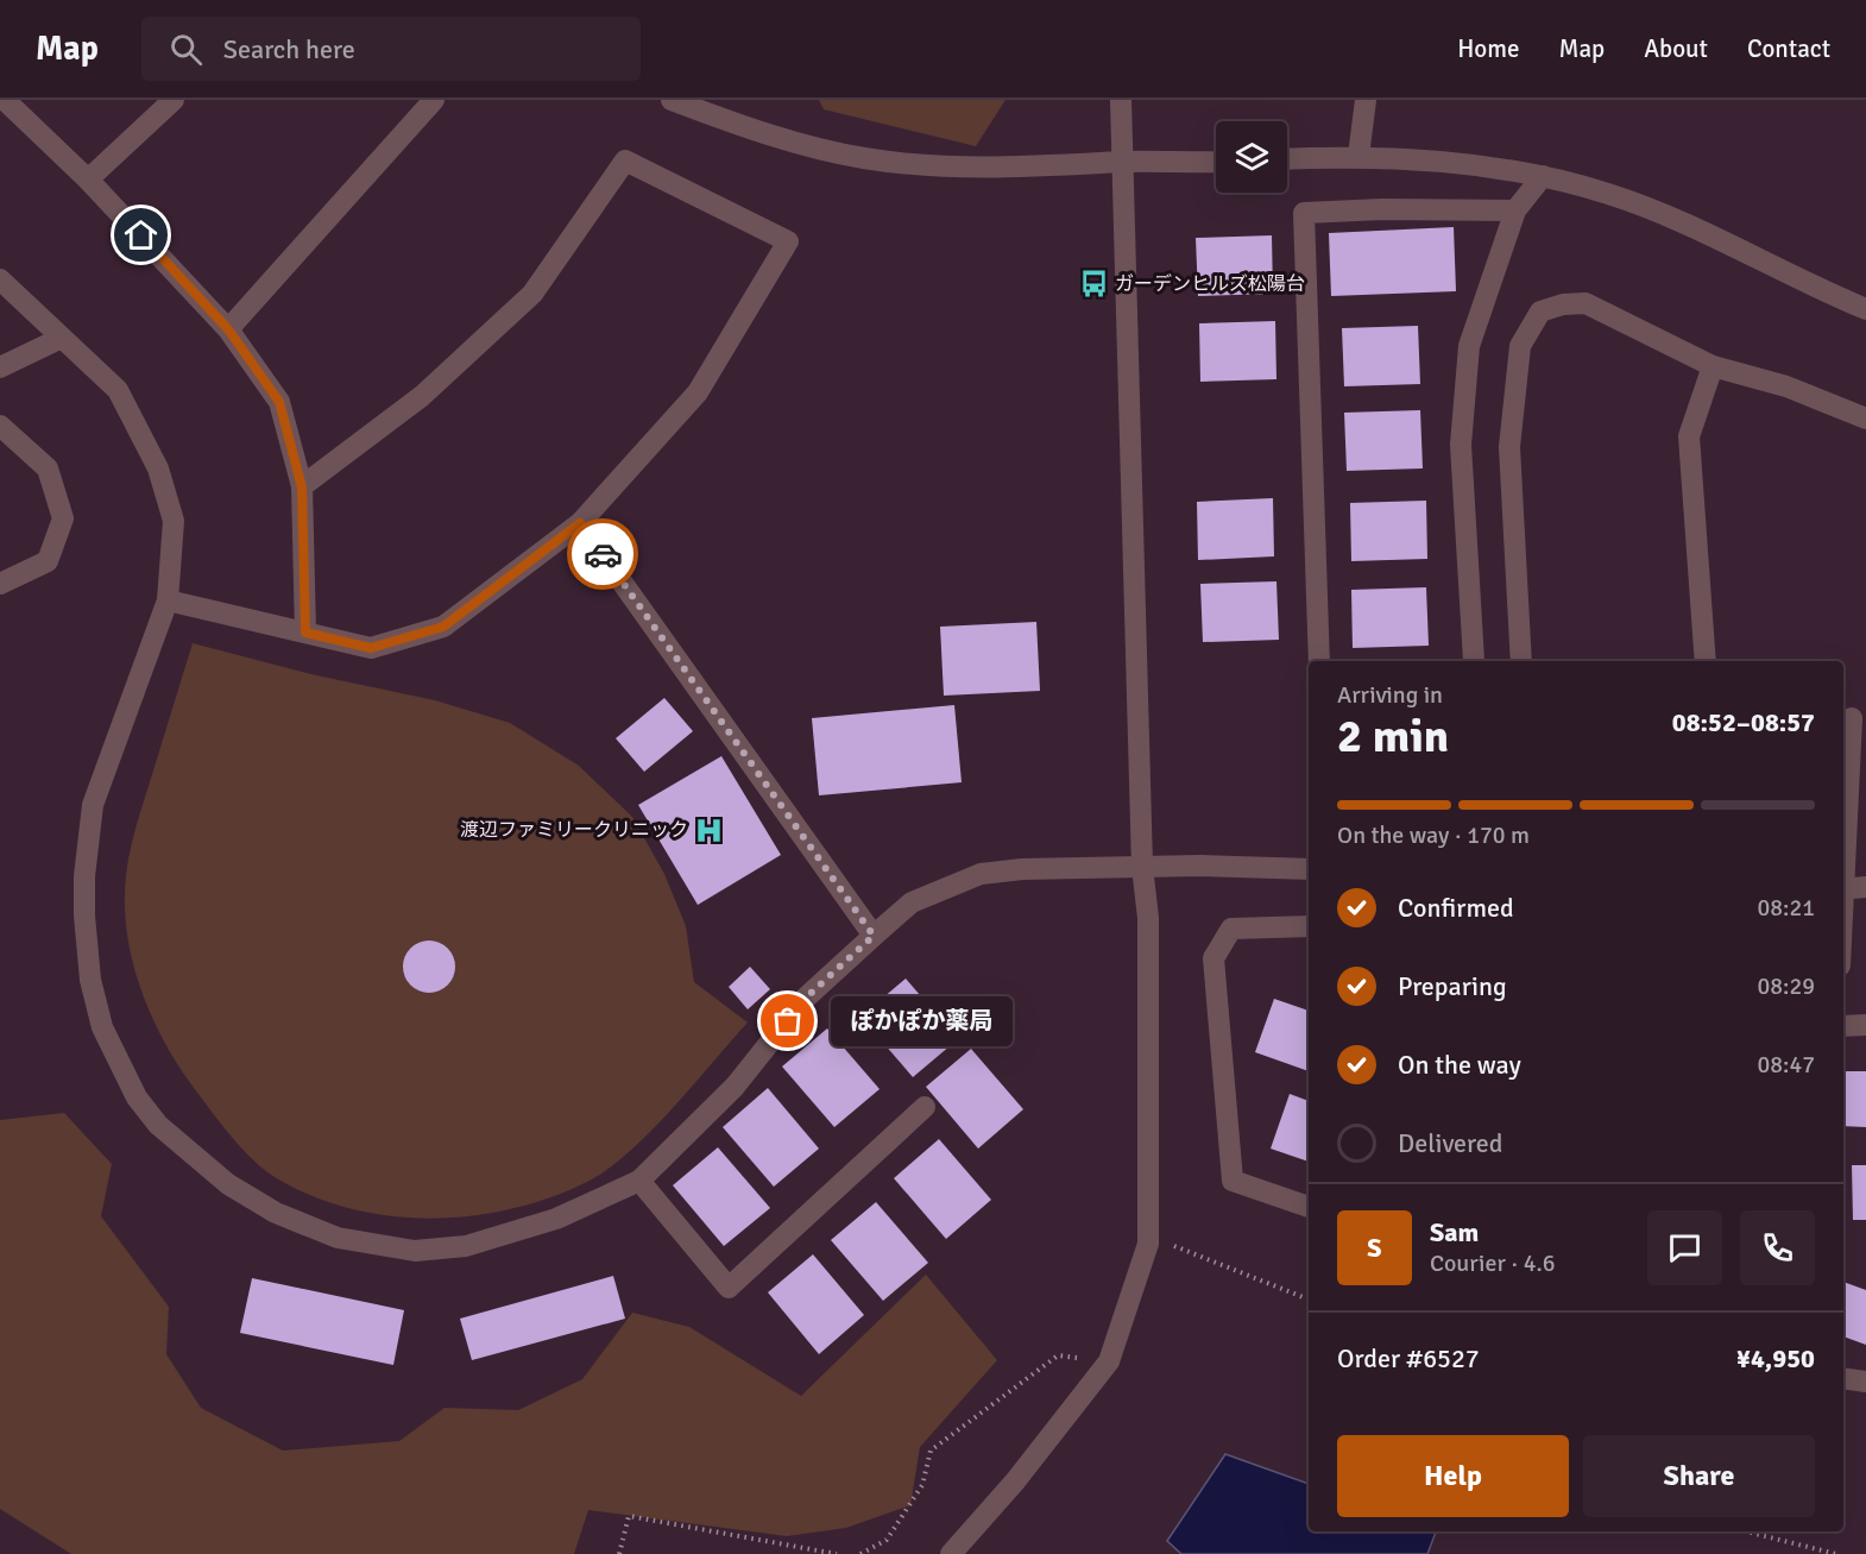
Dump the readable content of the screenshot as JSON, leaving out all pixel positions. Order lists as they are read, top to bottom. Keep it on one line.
{"places":{"bus stop":["ガーデンヒルズ松陽台"],"hospital":["渡辺ファミリークリニック"],"other":["ぽかぽか薬局"]},"page":{"header":"Map","search":"Search here","nav":["Home","Map","About","Contact"],"heading":["2 min","Arriving in","08:52–08:57"],"panel":["Sam","Courier · 4.6","Order #6527","¥4,950"],"bar":"On the way · 170 m","list":[["Confirmed","08:21"],["Preparing","08:29"],["On the way","08:47"],"Delivered"],"bubble":"ぽかぽか薬局","round":"S","buttons":["Help","Share"]}}
